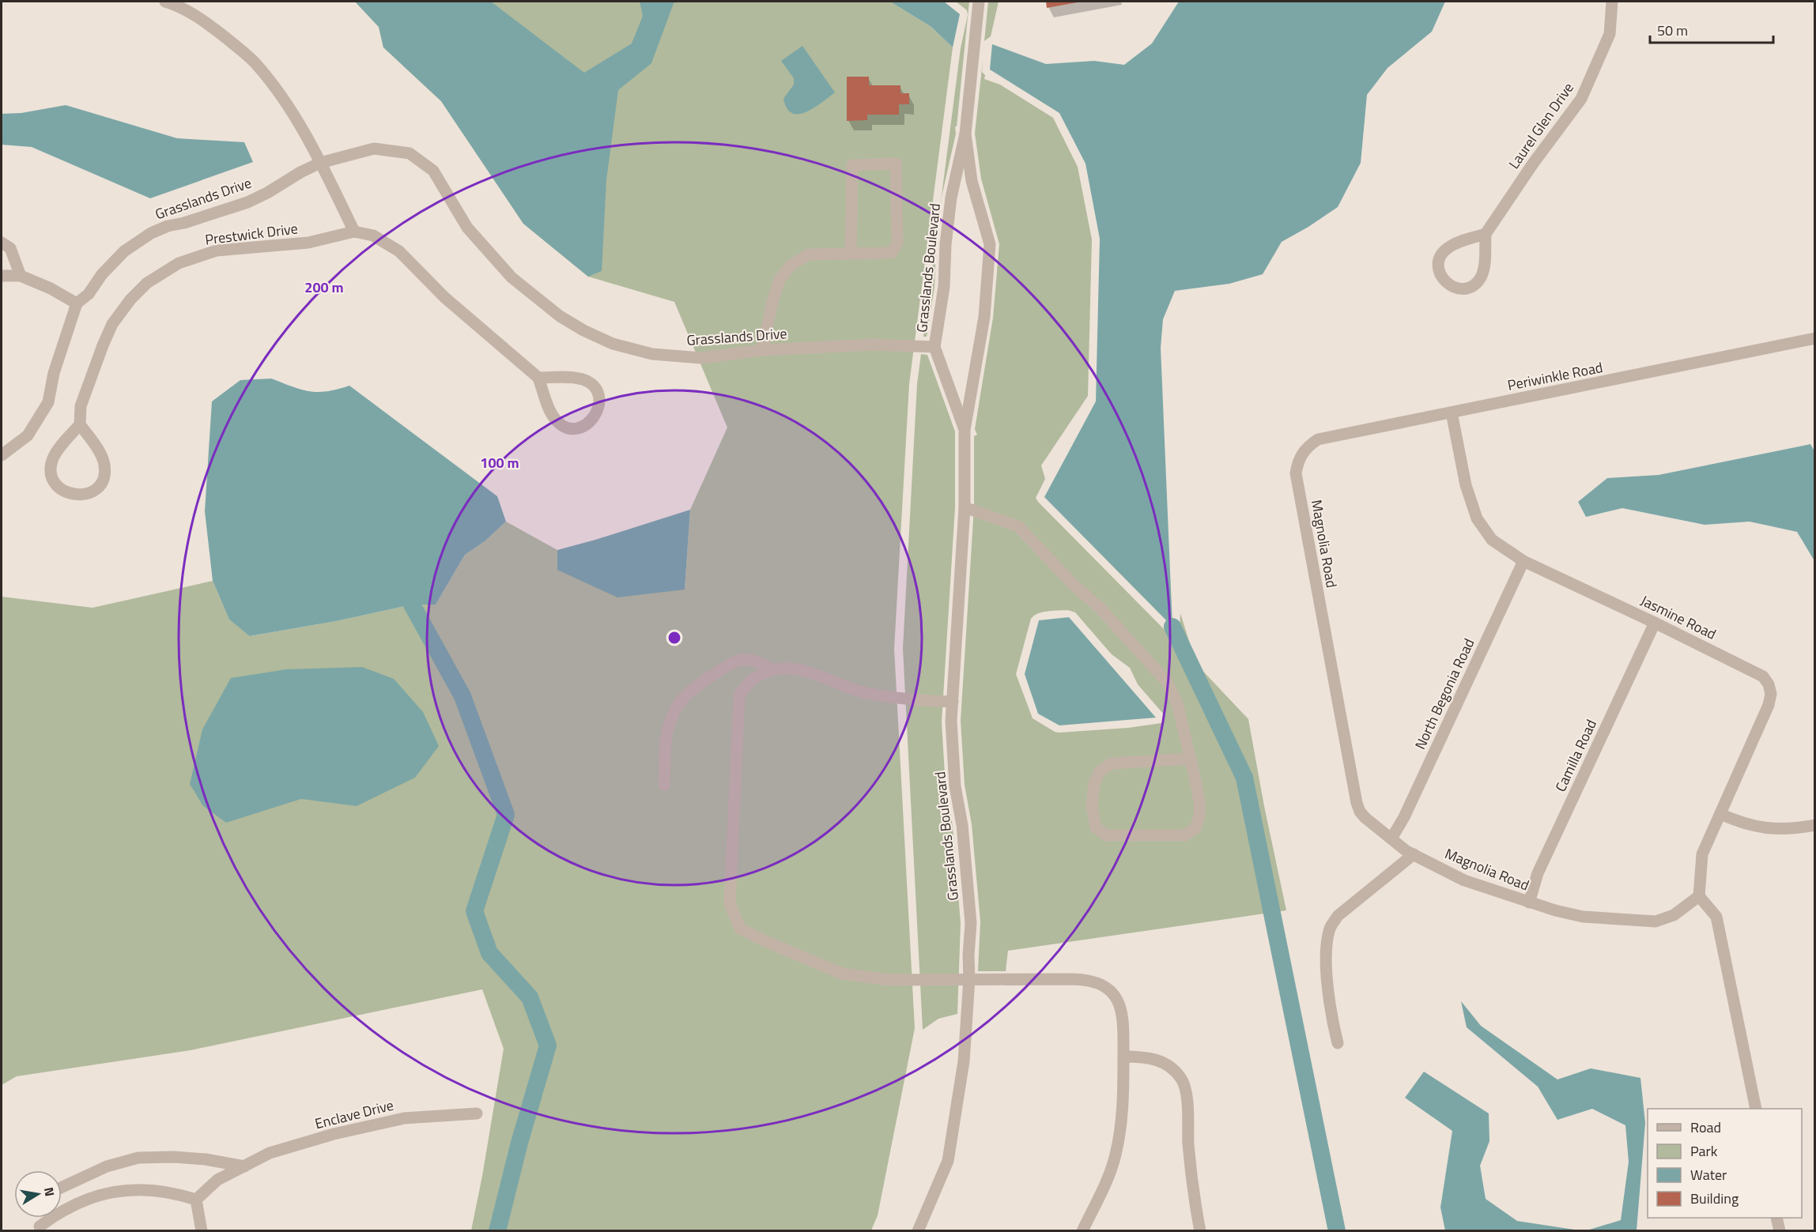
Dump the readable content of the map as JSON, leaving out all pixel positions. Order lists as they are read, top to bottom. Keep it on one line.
{"streets":{"street":["Laurel Glen Drive","Grasslands Drive","Prestwick Drive","Grasslands Boulevard","Periwinkle Road","Magnolia Road","Jasmine Road","North Begonia Road","Camilla Road","Enclave Drive"]},"crossings":[["Grasslands Drive","Grasslands Boulevard"],["Periwinkle Road","Magnolia Road"],["Periwinkle Road","Jasmine Road"],["Magnolia Road","Jasmine Road"],["Magnolia Road","North Begonia Road"],["Magnolia Road","Camilla Road"],["Jasmine Road","North Begonia Road"],["Jasmine Road","Camilla Road"]],"legend":["Road","Park","Water","Building"],"scale_bar":"50 m","north":"right","rings":["200 m","100 m"]}
